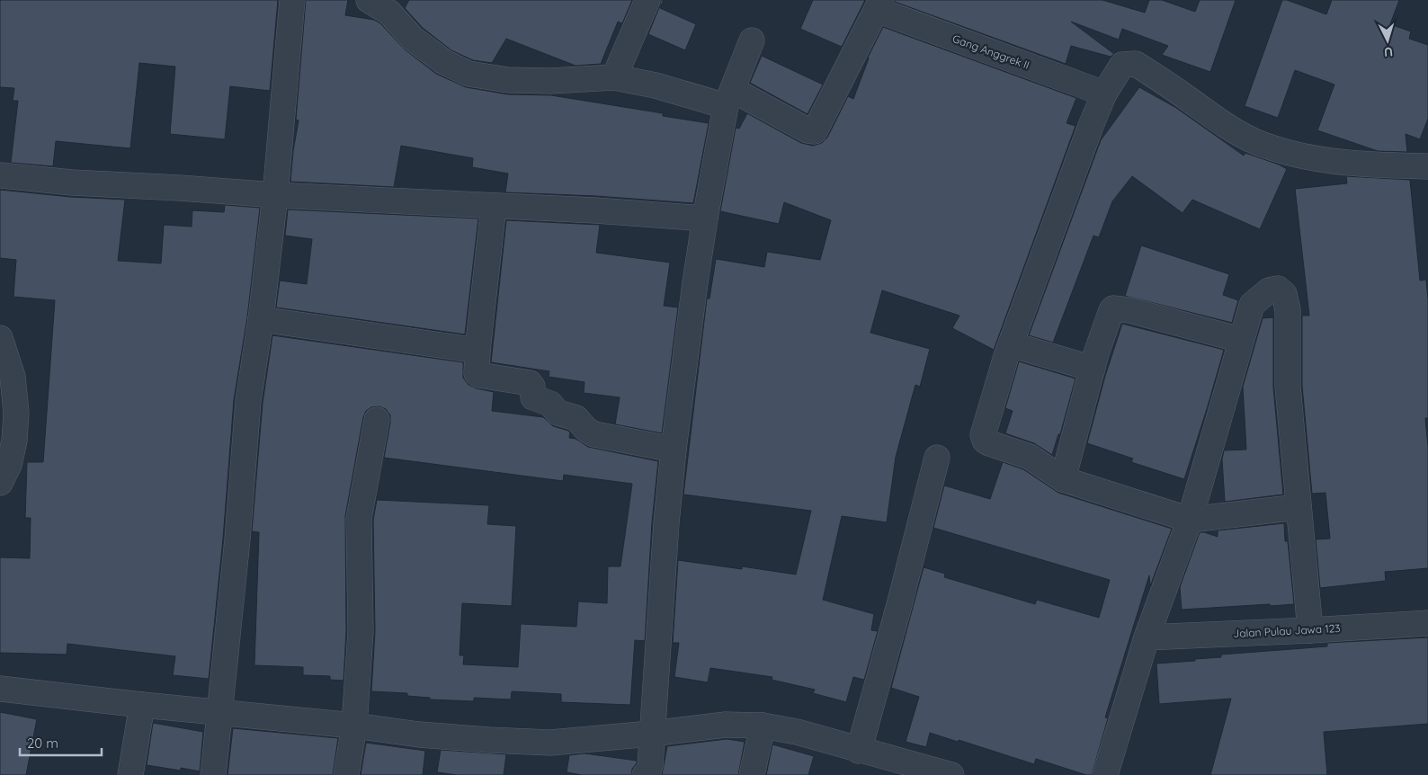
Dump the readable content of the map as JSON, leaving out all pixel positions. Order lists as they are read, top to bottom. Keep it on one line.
{"streets":{"street":["Gang Anggrek II","Jalan Pulau Jawa 123"]},"scale_bar":"20 m","north":"bottom"}
